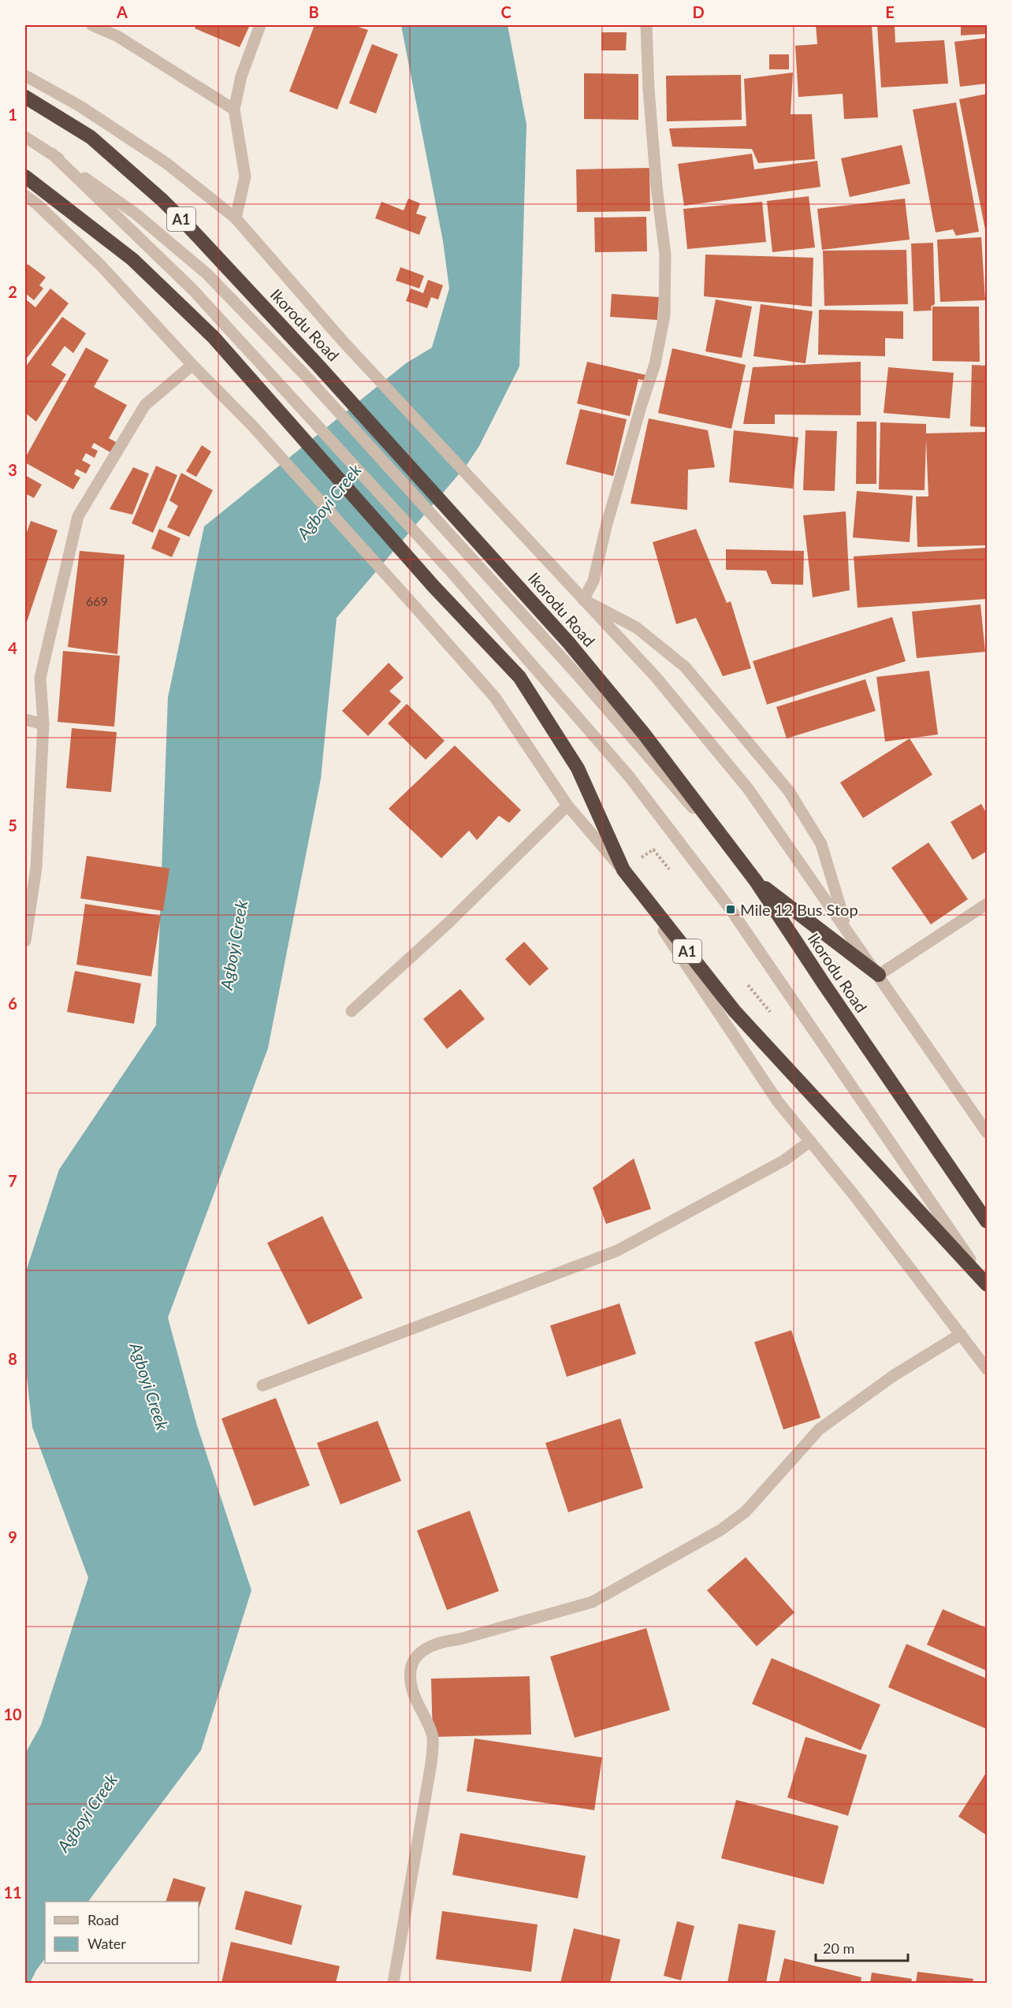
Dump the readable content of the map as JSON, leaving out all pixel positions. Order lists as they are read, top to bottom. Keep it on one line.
{"streets":{"highway":["A1","Ikorodu Road"]},"water":["Agboyi Creek"],"places":{"transit":["Mile 12 Bus Stop"]},"house_numbers":["669"],"legend":["Road","Water"],"scale_bar":"20 m","grid":{"columns":["A","B","C","D","E"],"rows":["1","2","3","4","5","6","7","8","9","10","11"]}}
